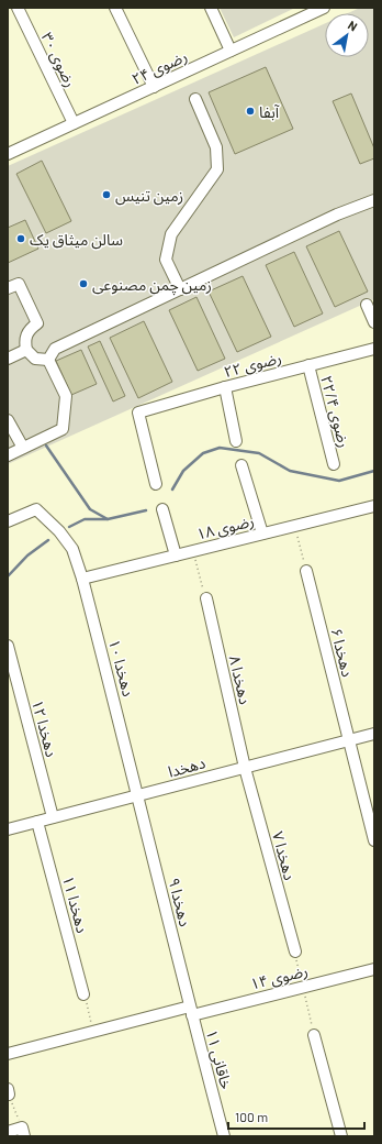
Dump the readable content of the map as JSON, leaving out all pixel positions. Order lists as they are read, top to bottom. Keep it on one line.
{"streets":{"street":["رضوی ۳۰","رضوی ۲۴","رضوی ۲۲","رضوی ۲۲/۴","رضوی ۱۸","دهخدا ۶","دهخدا ۱۰","دهخدا ۸","دهخدا ۱۲","دهخدا","دهخدا ۷","دهخدا ۹","دهخدا ۱۱","رضوی ۱۴","خاقانی ۱۱"]},"crossings":[["رضوی ۳۰","رضوی ۲۴"],["رضوی ۲۲","رضوی ۲۲/۴"],["رضوی ۱۸","دهخدا ۱۰"],["دهخدا ۶","دهخدا"],["دهخدا ۱۰","دهخدا"],["دهخدا ۱۰","دهخدا ۹"],["دهخدا ۸","دهخدا"],["دهخدا ۸","دهخدا ۷"],["دهخدا ۱۲","دهخدا"],["دهخدا","دهخدا ۷"],["دهخدا","دهخدا ۹"],["دهخدا","دهخدا ۱۱"],["دهخدا ۹","رضوی ۱۴"],["دهخدا ۹","خاقانی ۱۱"],["رضوی ۱۴","خاقانی ۱۱"]],"places":["آبفا","زمین تنیس","سالن میثاق یک","زمین چمن مصنوعی"],"scale_bar":"100 m","north":"top right"}
